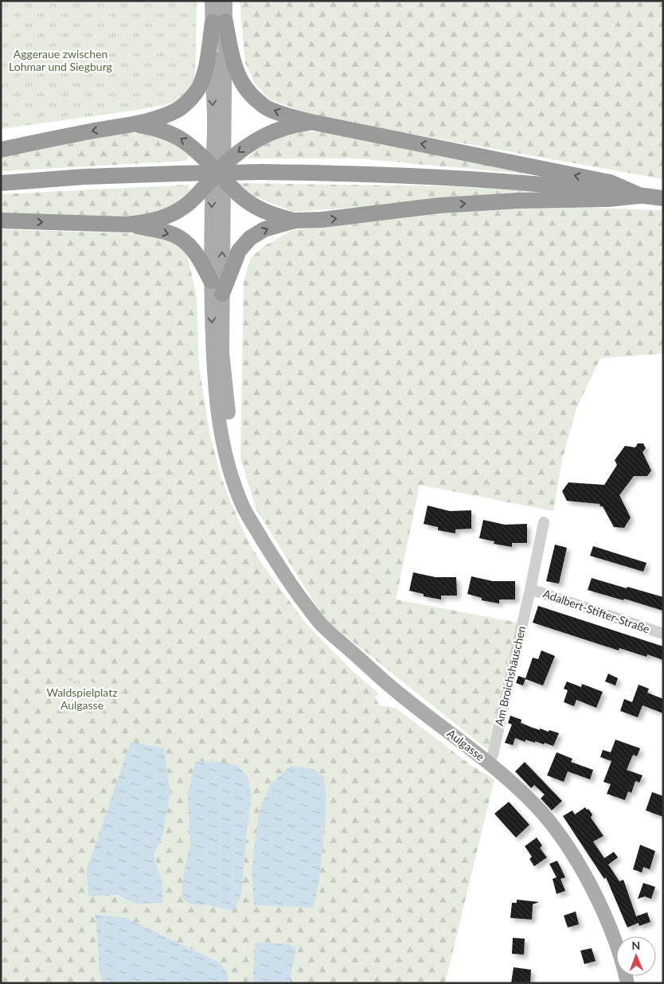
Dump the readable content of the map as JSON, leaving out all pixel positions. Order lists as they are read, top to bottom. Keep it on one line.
{"streets":{"main road":["Aulgasse"],"street":["Adalbert-Stifter-Straße","Am Broichshäuschen"]},"crossings":[["Adalbert-Stifter-Straße","Am Broichshäuschen"],["Am Broichshäuschen","Aulgasse"]],"parks":["Aggeraue zwischen Lohmar und Siegburg","Waldspielplatz Aulgasse"],"north":"top"}
